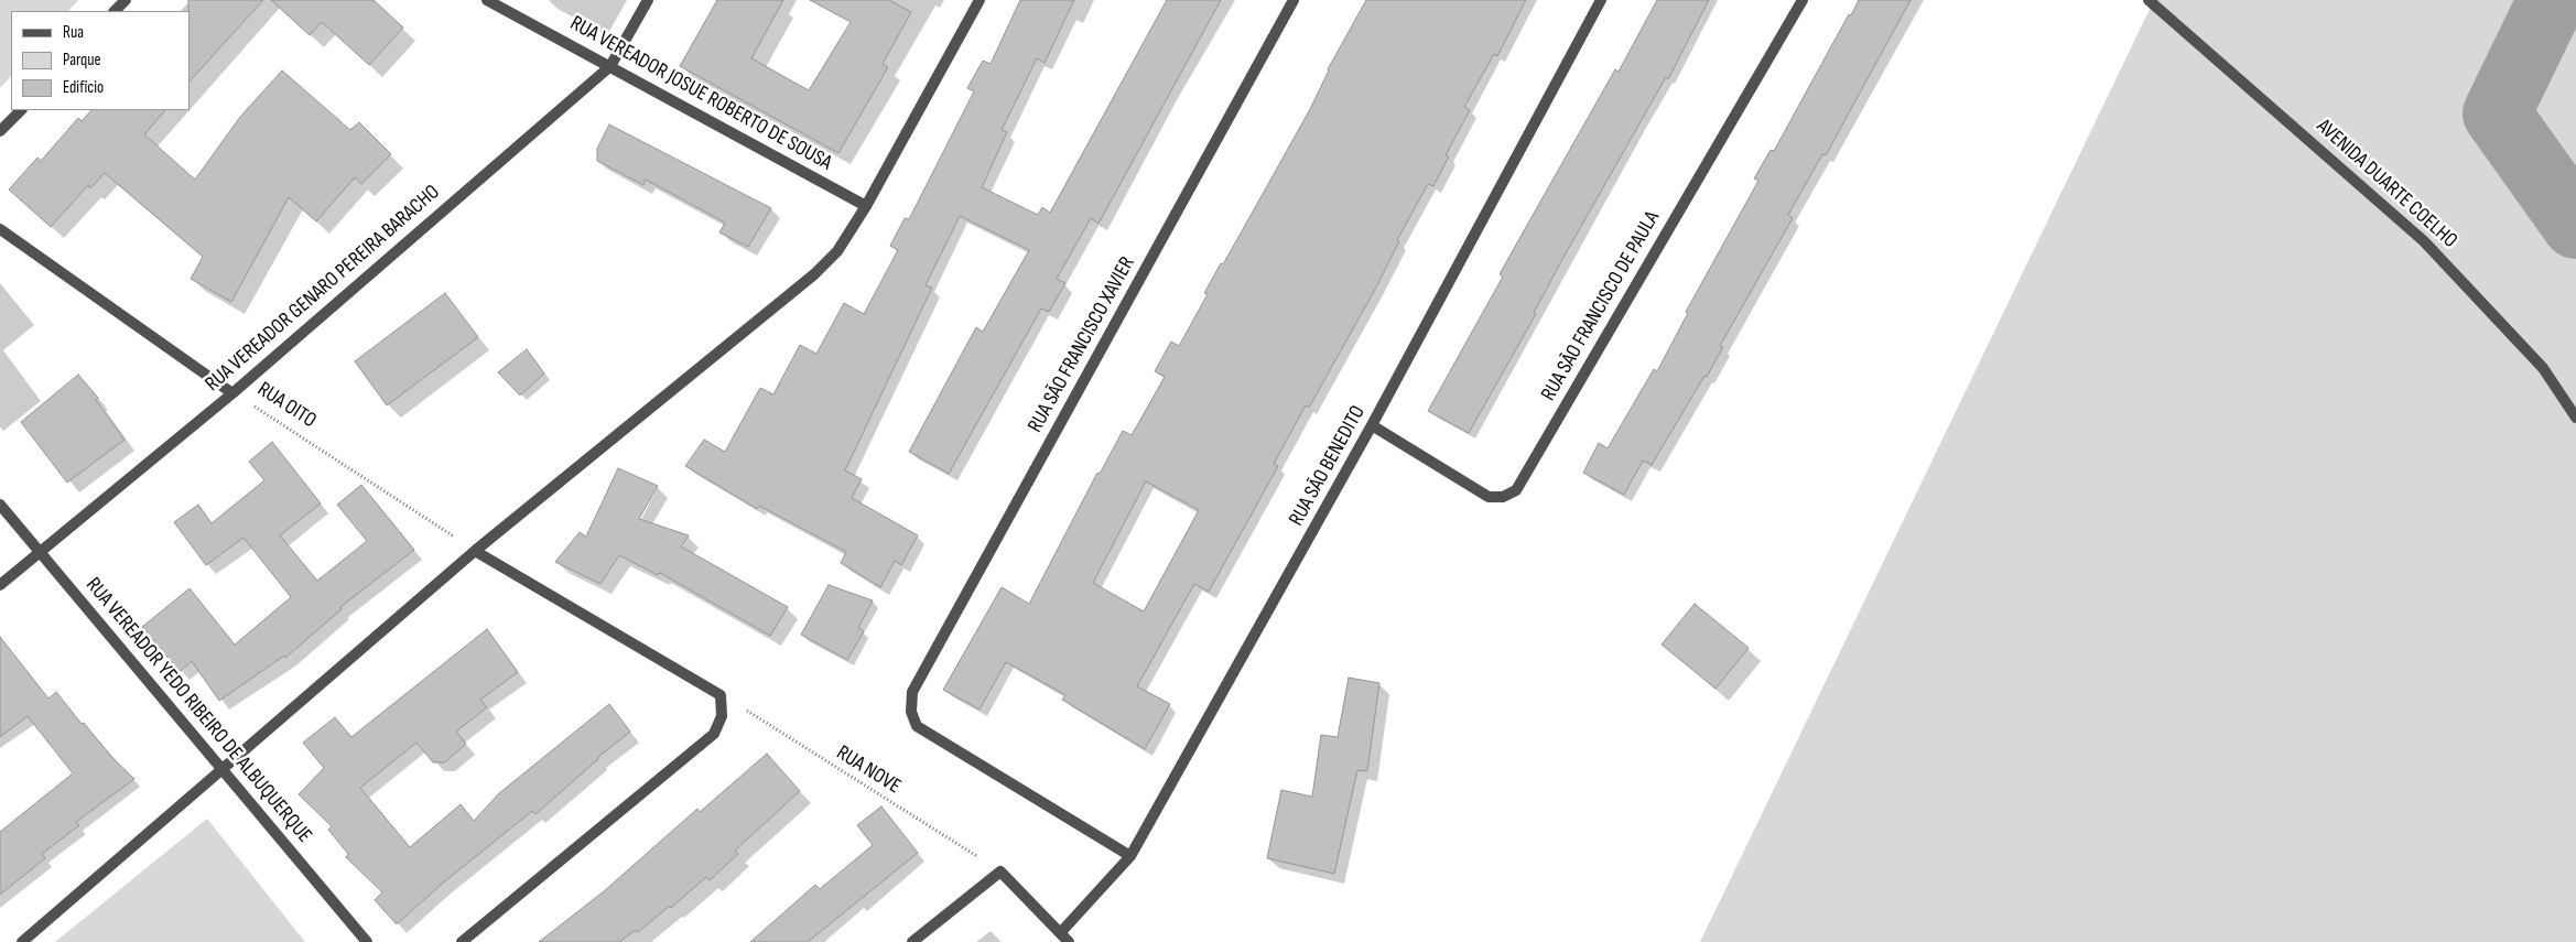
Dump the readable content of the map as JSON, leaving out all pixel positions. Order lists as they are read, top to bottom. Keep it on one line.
{"streets":{"street":["RUA VEREADOR JOSUE ROBERTO DE SOUSA","AVENIDA DUARTE COELHO","RUA VEREADOR GENARO PEREIRA BARACHO","RUA SÃO FRANCISCO DE PAULA","RUA SÃO FRANCISCO XAVIER","RUA OITO","RUA SÃO BENEDITO","RUA VEREADOR YEDO RIBEIRO DE ALBUQUERQUE"],"path":["RUA NOVE"]},"crossings":[["RUA VEREADOR JOSUE ROBERTO DE SOUSA","RUA VEREADOR GENARO PEREIRA BARACHO"],["RUA VEREADOR GENARO PEREIRA BARACHO","RUA OITO"],["RUA VEREADOR GENARO PEREIRA BARACHO","RUA VEREADOR YEDO RIBEIRO DE ALBUQUERQUE"],["RUA SÃO FRANCISCO DE PAULA","RUA SÃO BENEDITO"],["RUA SÃO FRANCISCO XAVIER","RUA SÃO BENEDITO"]],"legend":["Rua","Parque","Edifício"]}
